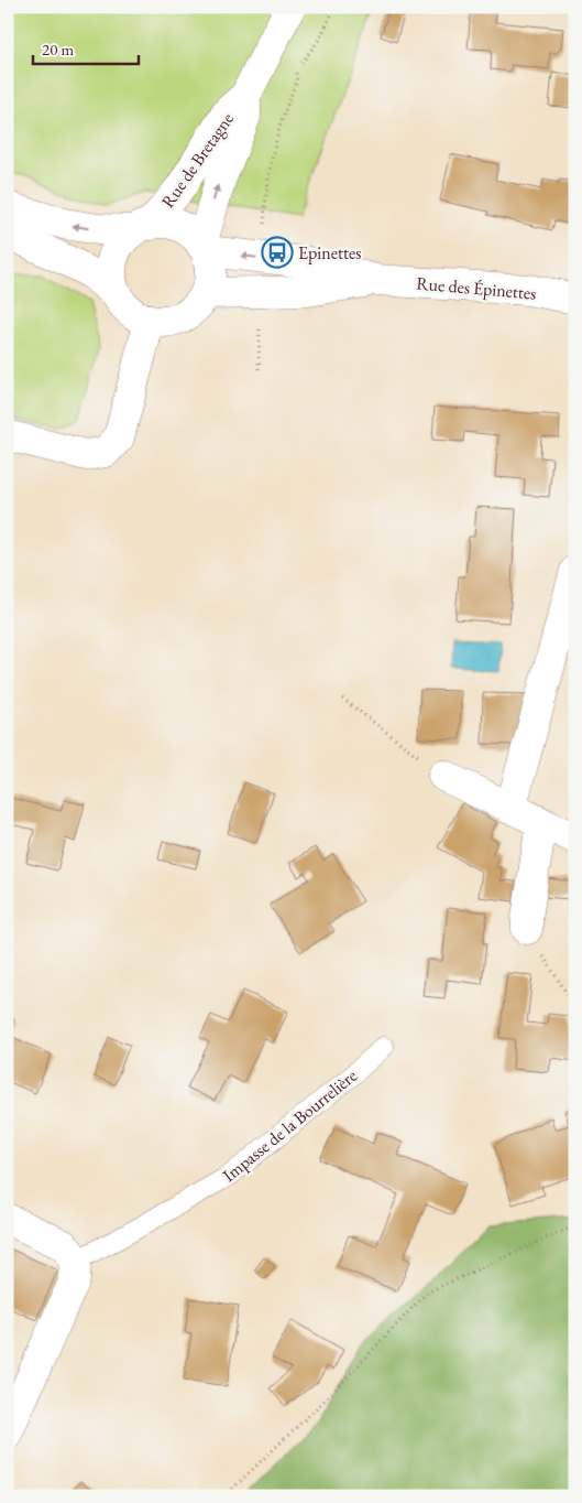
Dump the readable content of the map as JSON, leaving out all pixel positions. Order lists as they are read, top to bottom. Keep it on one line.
{"streets":{"street":["Rue de Bretagne","Rue des Épinettes"],"lane":["Impasse de la Bourrelière"]},"crossings":[["Rue de Bretagne","Rue des Épinettes"]],"places":{"bus stop":["Epinettes"]},"scale_bar":"20 m"}
